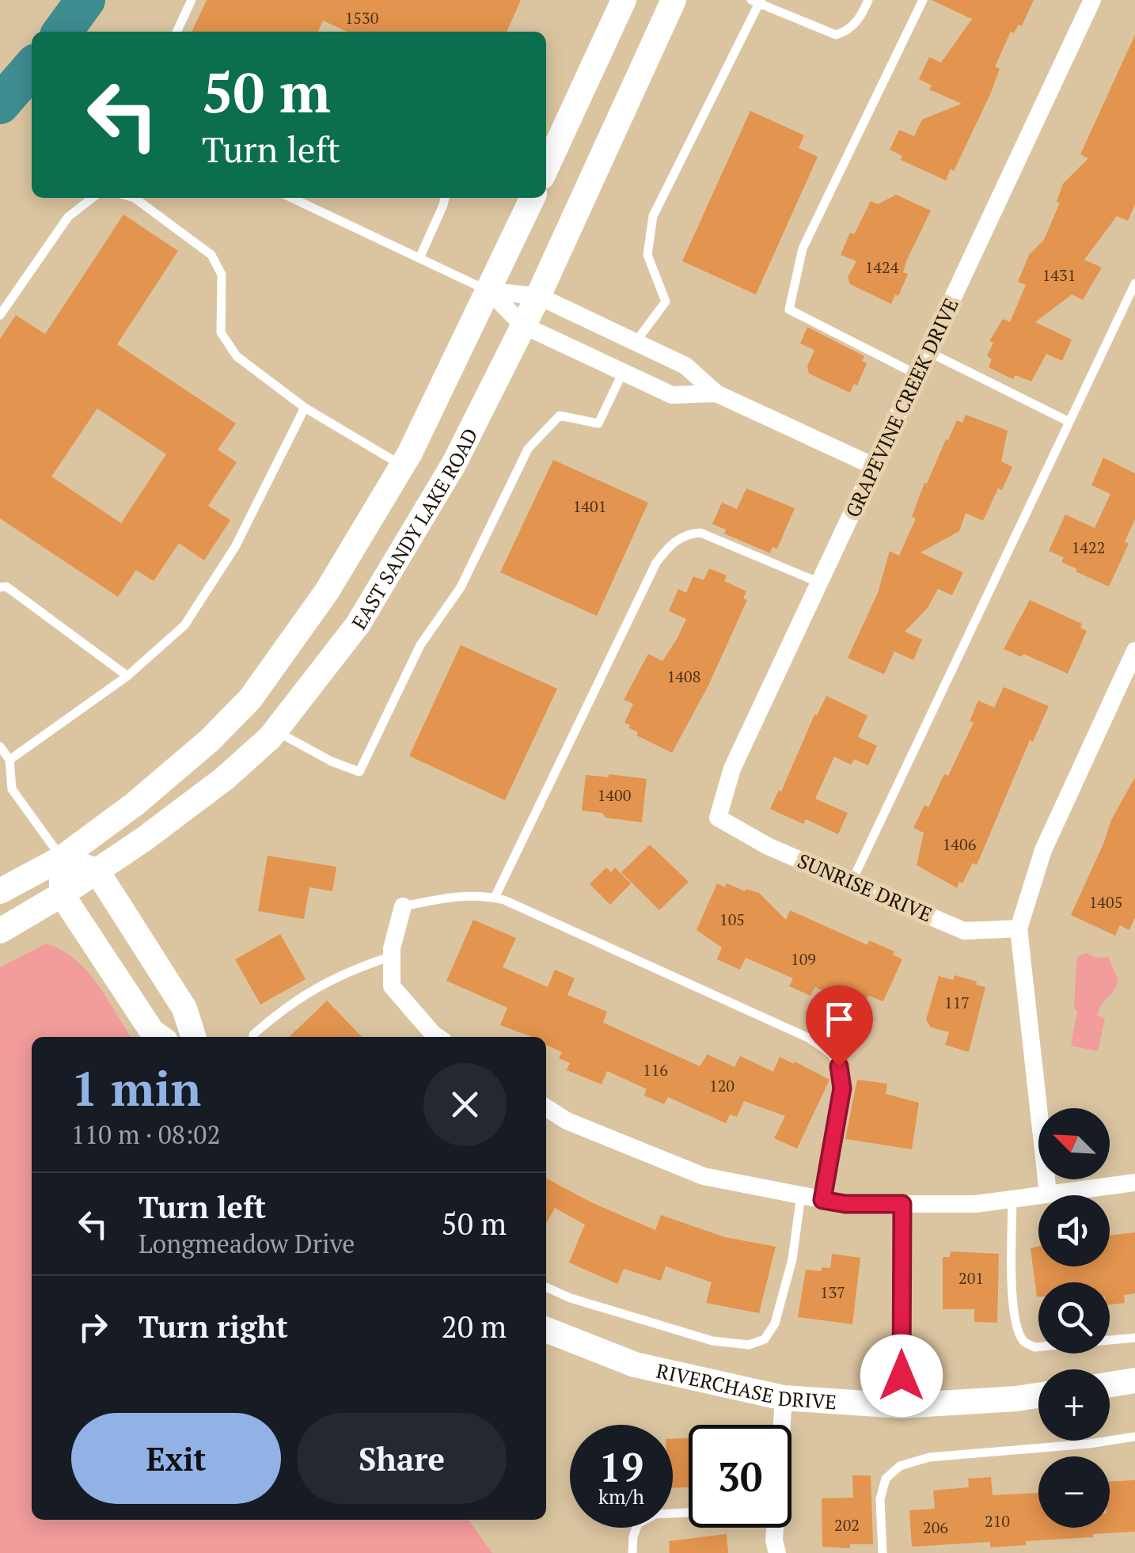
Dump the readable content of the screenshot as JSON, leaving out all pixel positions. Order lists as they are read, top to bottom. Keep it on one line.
{"streets":{"main road":["EAST SANDY LAKE ROAD","RIVERCHASE DRIVE"],"street":["GRAPEVINE CREEK DRIVE","SUNRISE DRIVE"]},"crossings":[["GRAPEVINE CREEK DRIVE","SUNRISE DRIVE"]],"house_numbers":["1530","1424","1431","1401","1422","1408","1400","1406","1405","105","109","117","116","120","201","137","210","202","206"],"north":"top left","page":{"turn":["50 m","Turn left"],"heading":["1 min","110 m · 08:02"],"map_buttons":["+","−"],"list":[{"name":"Turn left","note":"Longmeadow Drive","value":"50 m"},{"name":"Turn right","value":"20 m"}],"buttons":["Exit","Share"],"speed":"19 km/h","limit":"30"}}
